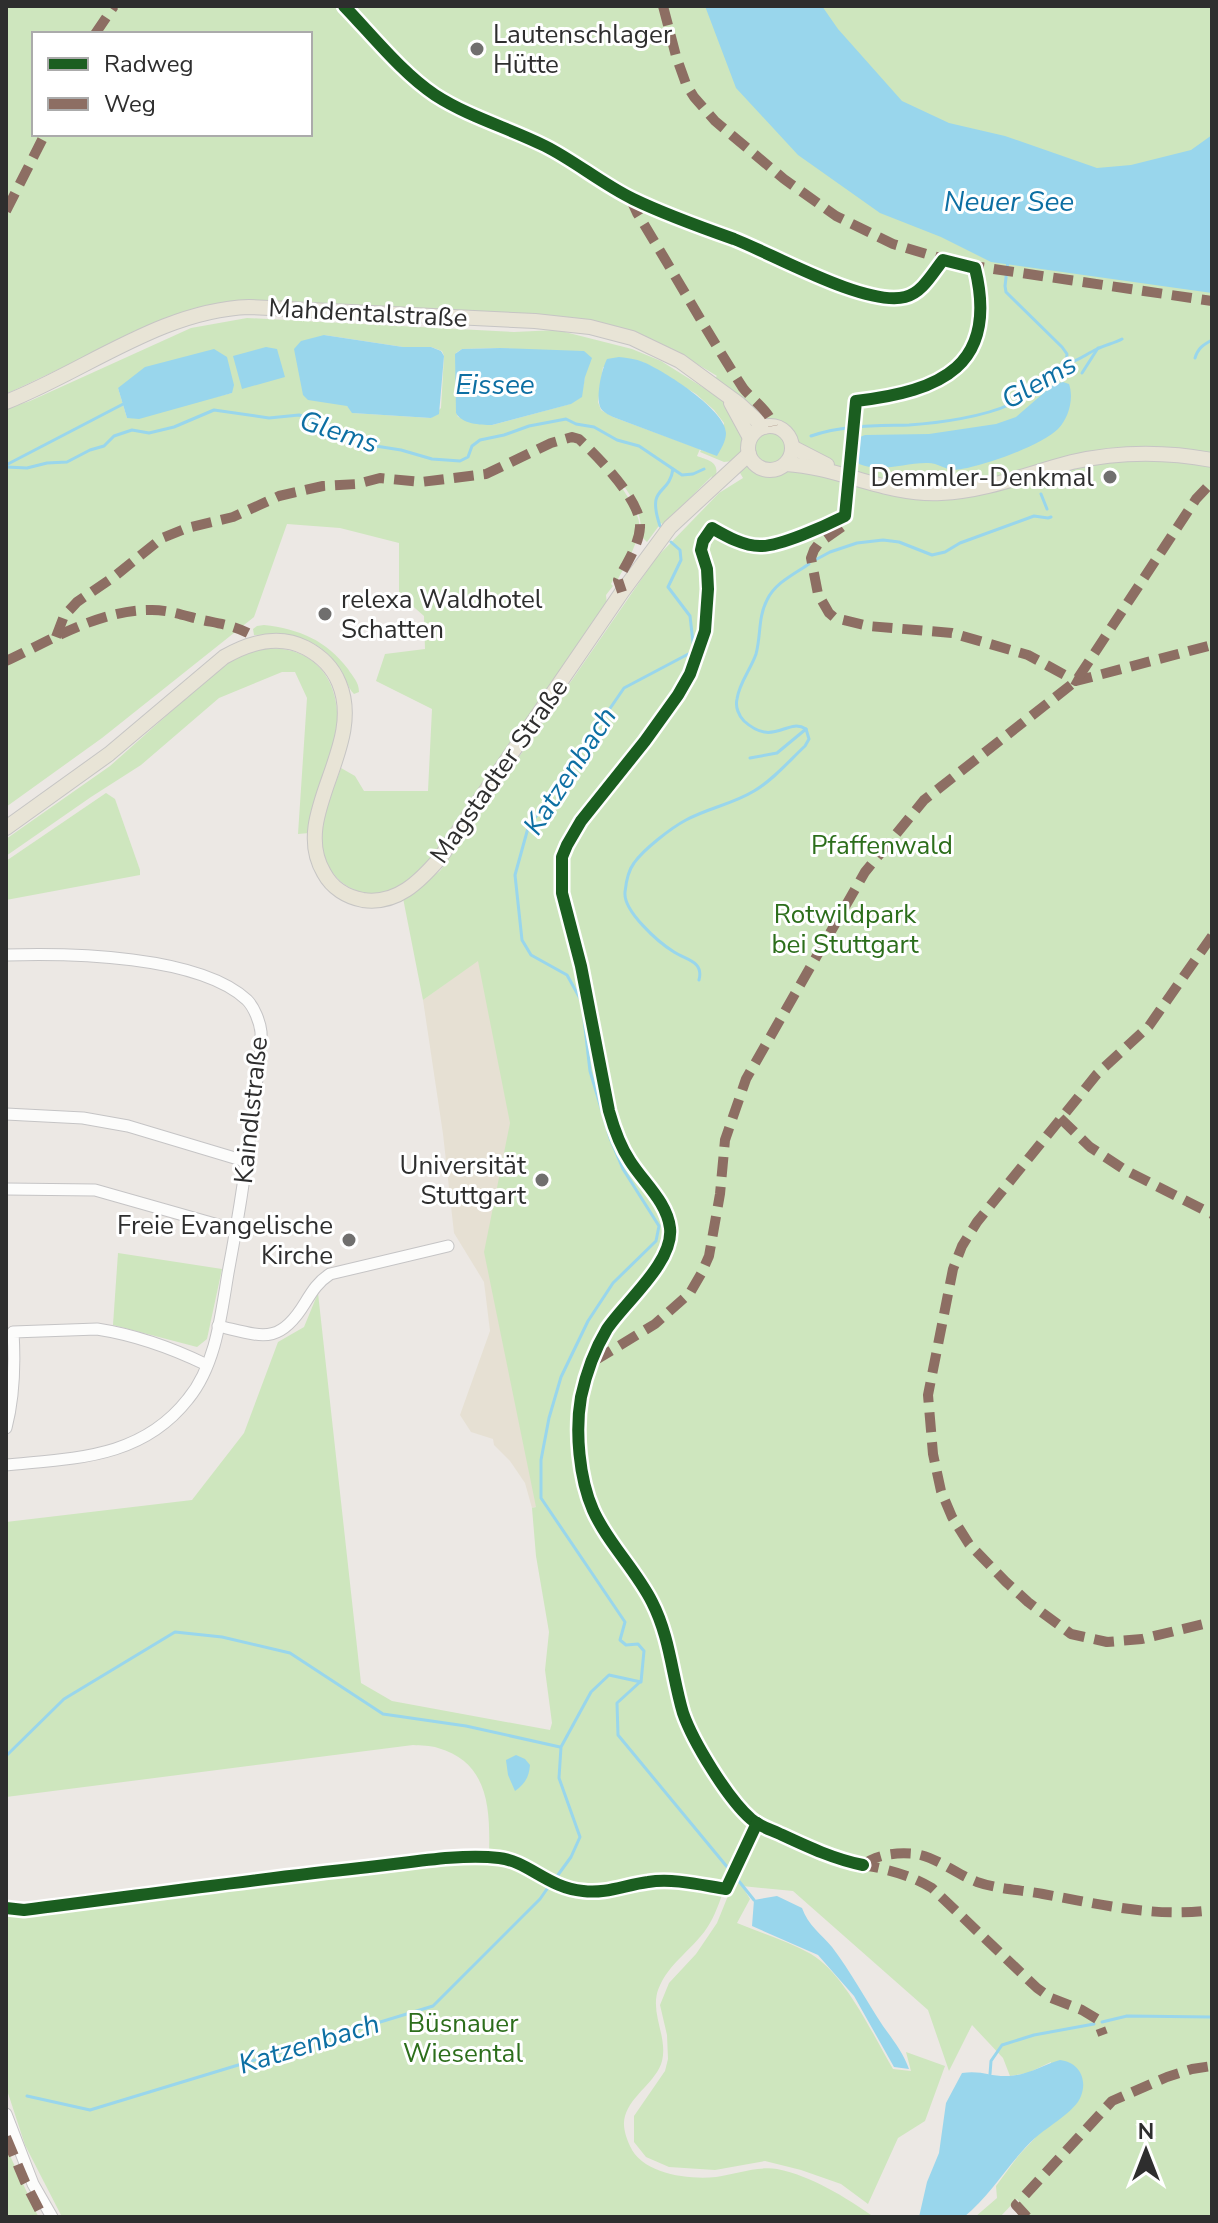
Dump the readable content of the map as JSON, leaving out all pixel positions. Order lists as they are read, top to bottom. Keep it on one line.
{"streets":{"main road":["Mahdentalstraße","Magstadter Straße"],"street":["Kaindlstraße"]},"crossings":[["Mahdentalstraße","Magstadter Straße"]],"water":["Neuer See","Glems","Eissee","Katzenbach"],"parks":["Pfaffenwald","Rotwildpark bei Stuttgart","Büsnauer Wiesental"],"places":["Lautenschlager Hütte","Demmler-Denkmal","relexa Waldhotel Schatten","Universität Stuttgart","Freie Evangelische Kirche"],"legend":["Radweg","Weg"],"north":"top"}
